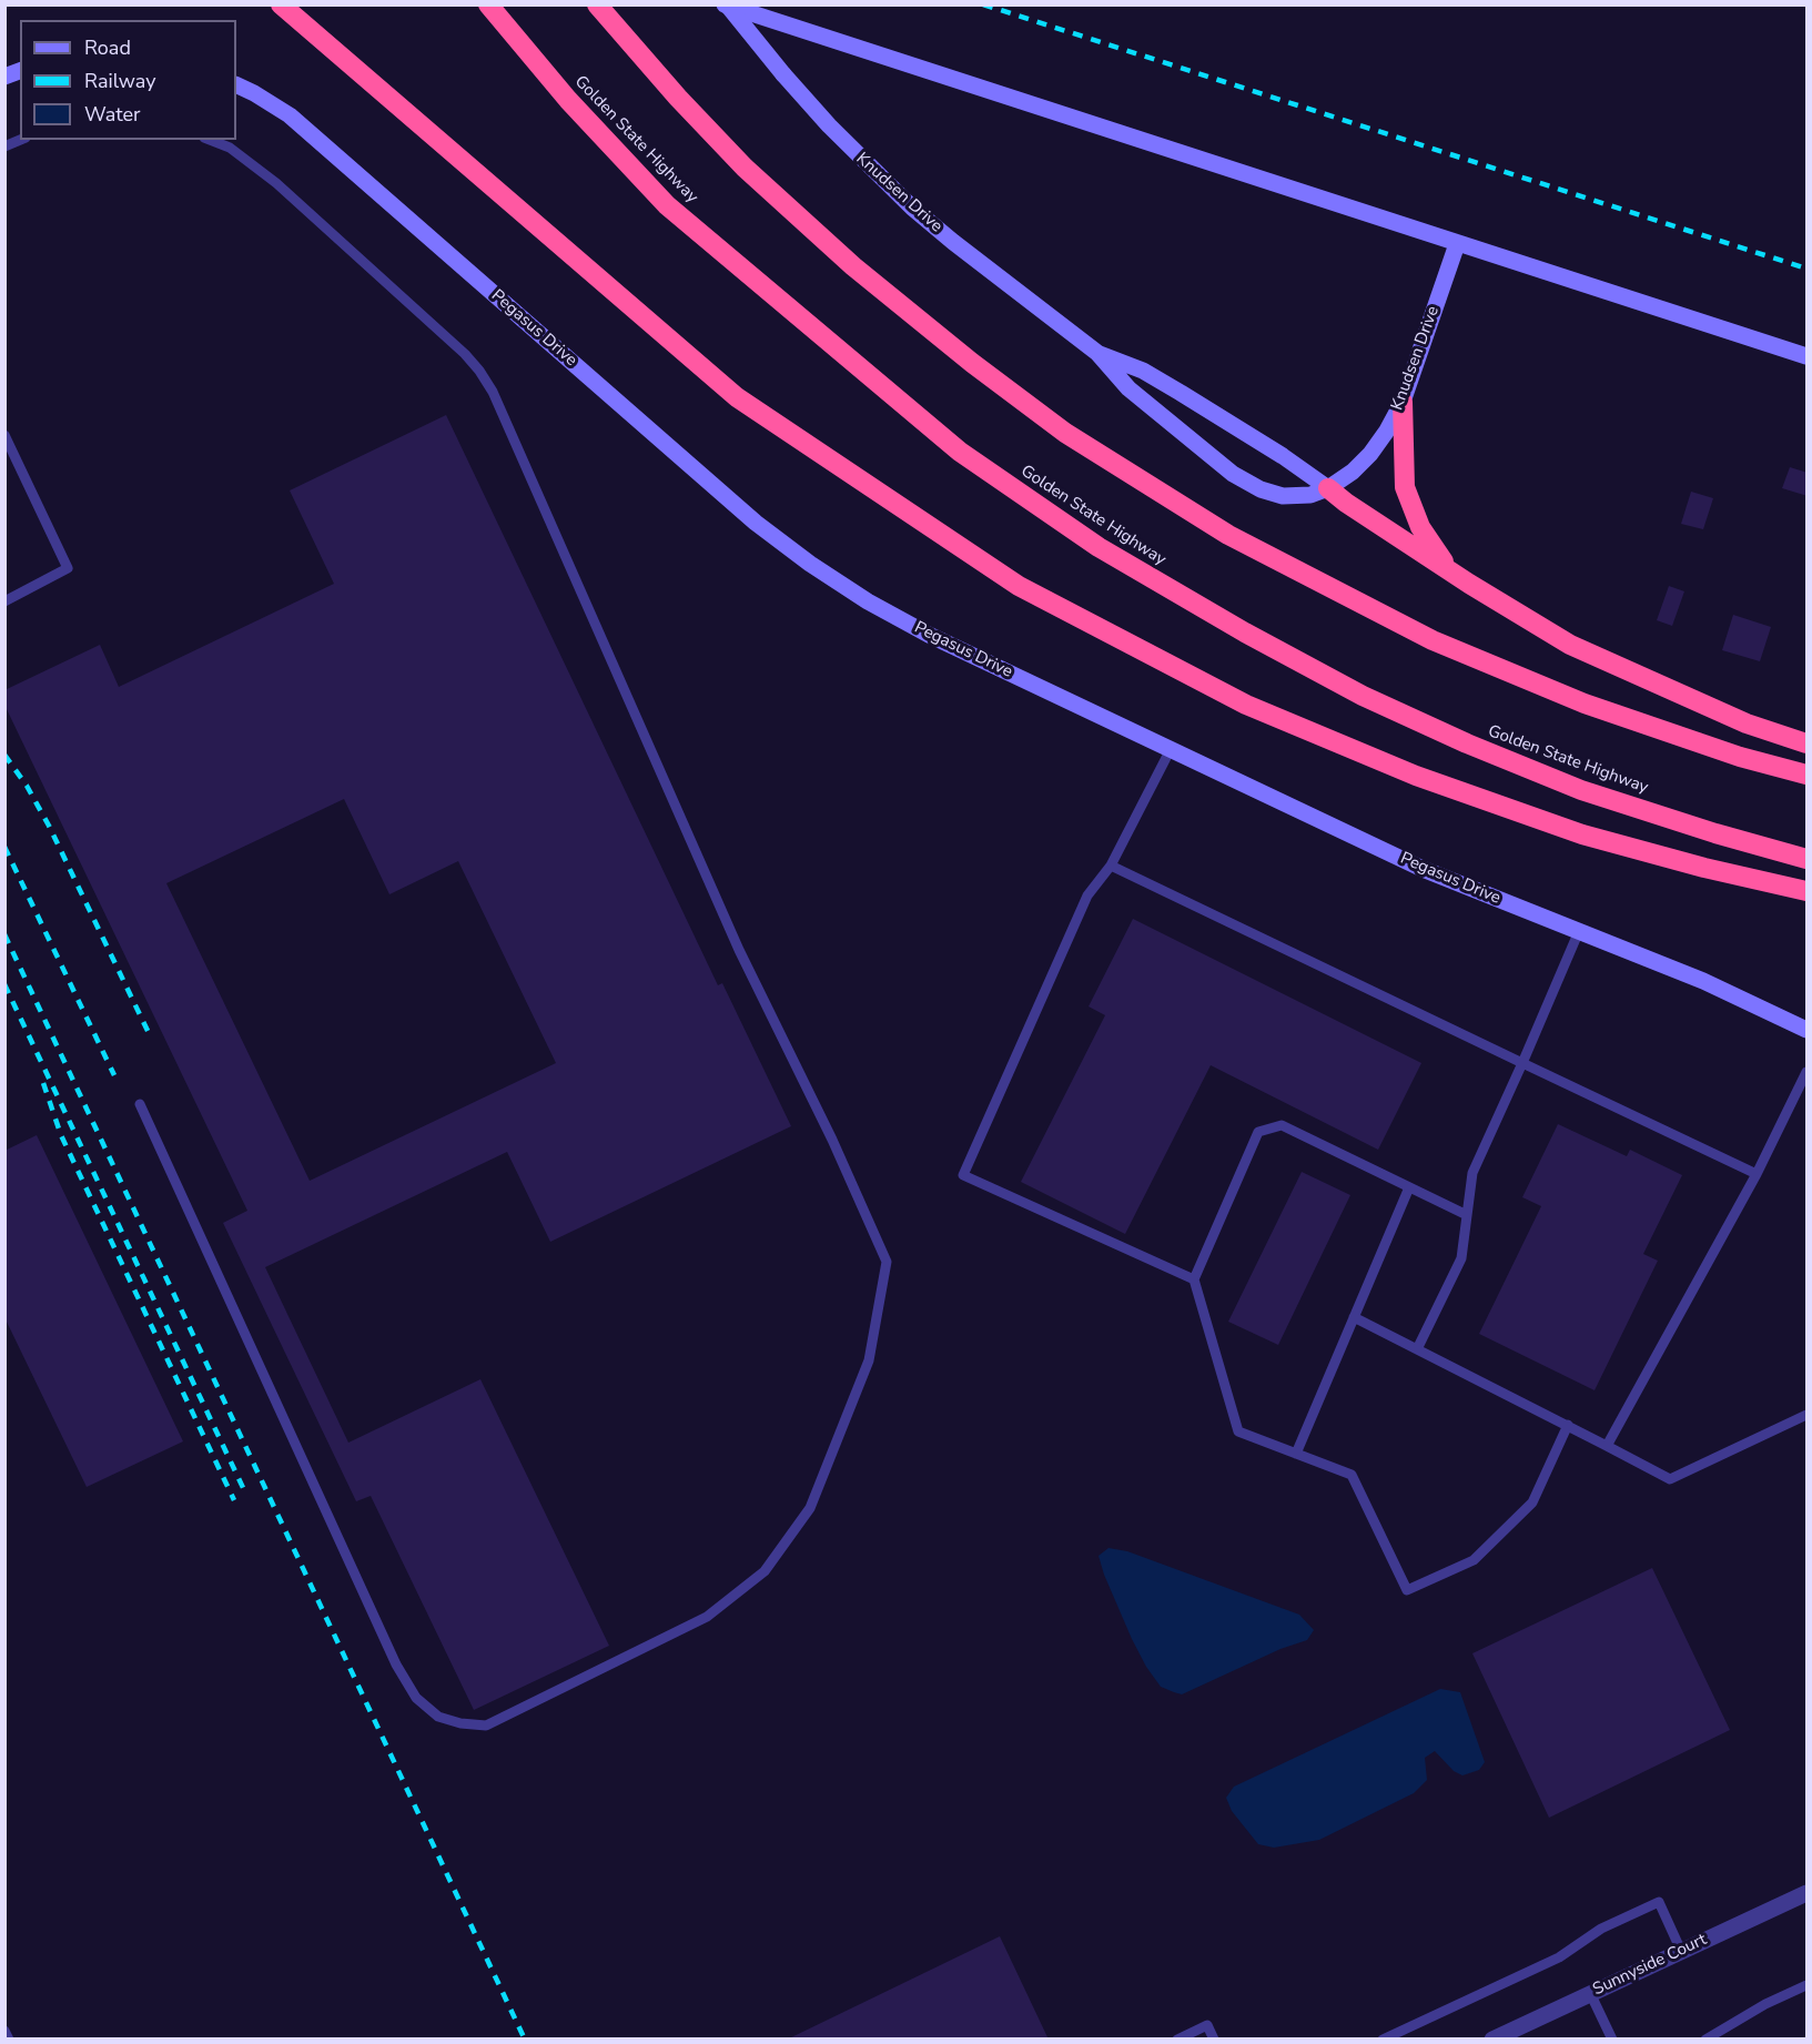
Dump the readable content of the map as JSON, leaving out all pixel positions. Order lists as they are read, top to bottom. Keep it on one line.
{"streets":{"highway":["Golden State Highway"],"street":["Knudsen Drive","Pegasus Drive","Sunnyside Court"]},"legend":["Road","Railway","Water"]}
